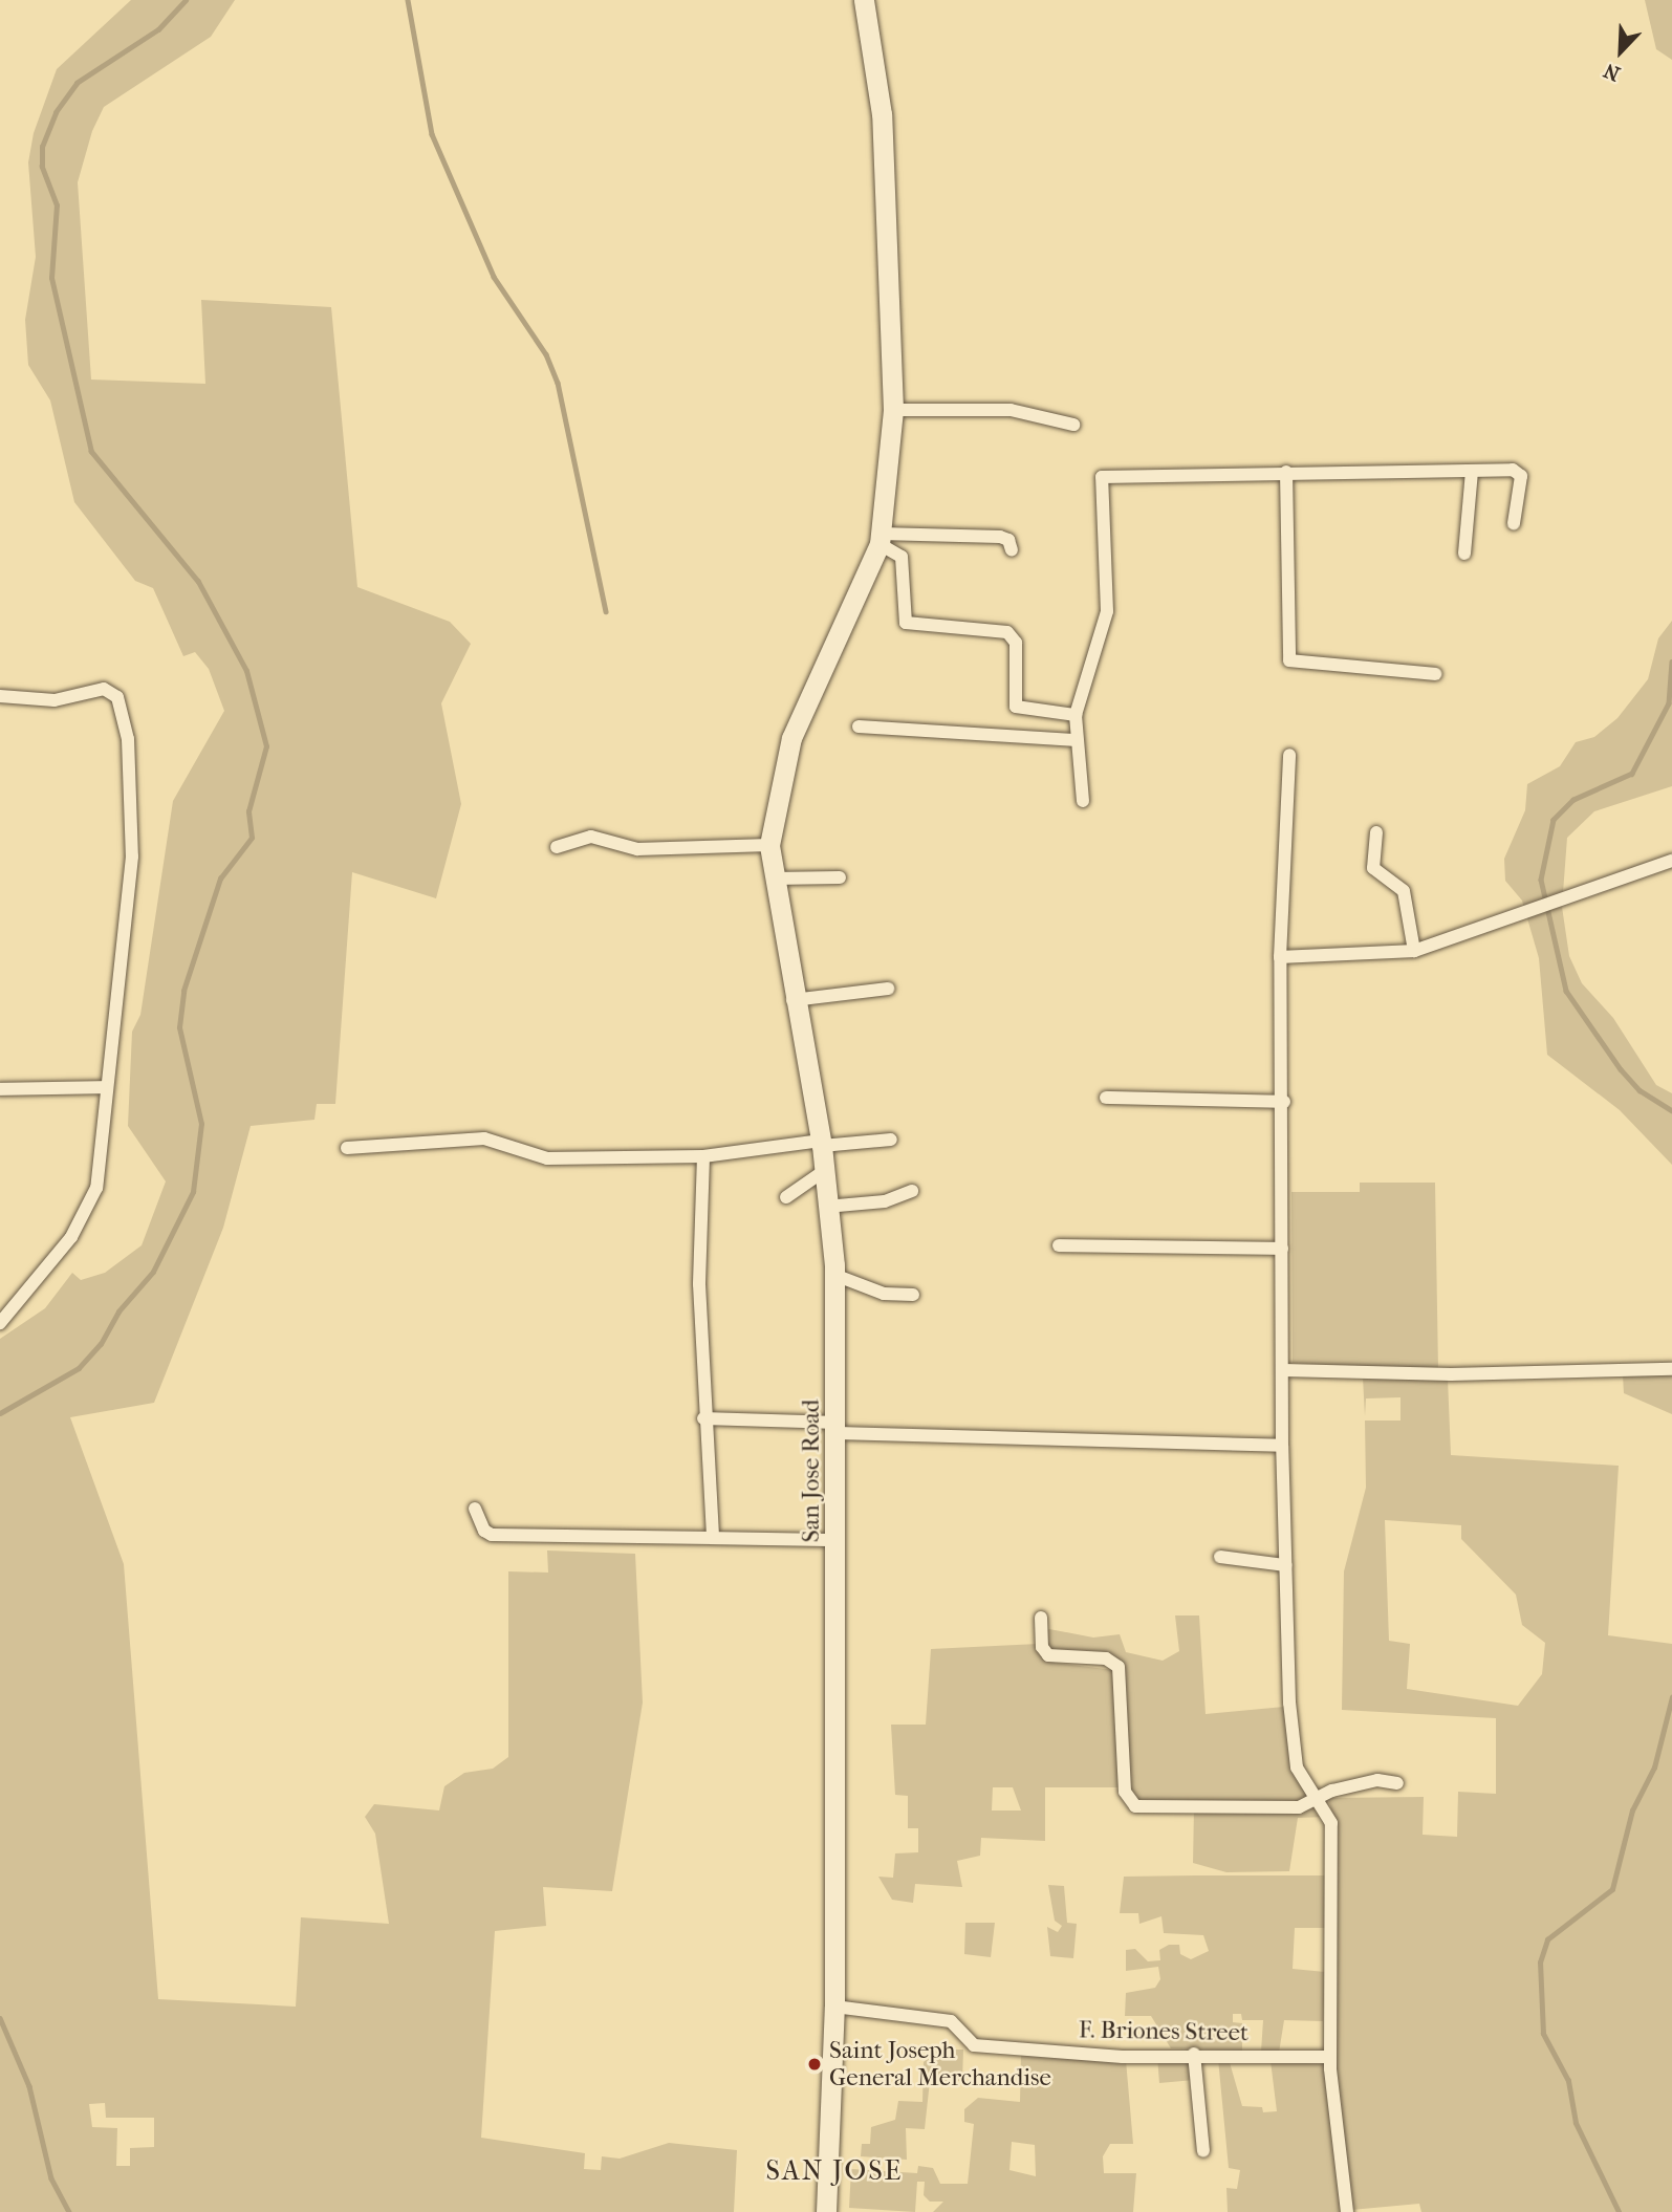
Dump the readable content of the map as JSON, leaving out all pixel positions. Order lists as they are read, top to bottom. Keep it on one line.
{"streets":{"street":["San Jose Road","F. Briones Street"]},"crossings":[["San Jose Road","F. Briones Street"]],"districts":["SAN JOSE"],"places":["Saint Joseph General Merchandise"],"north":"bottom left"}
